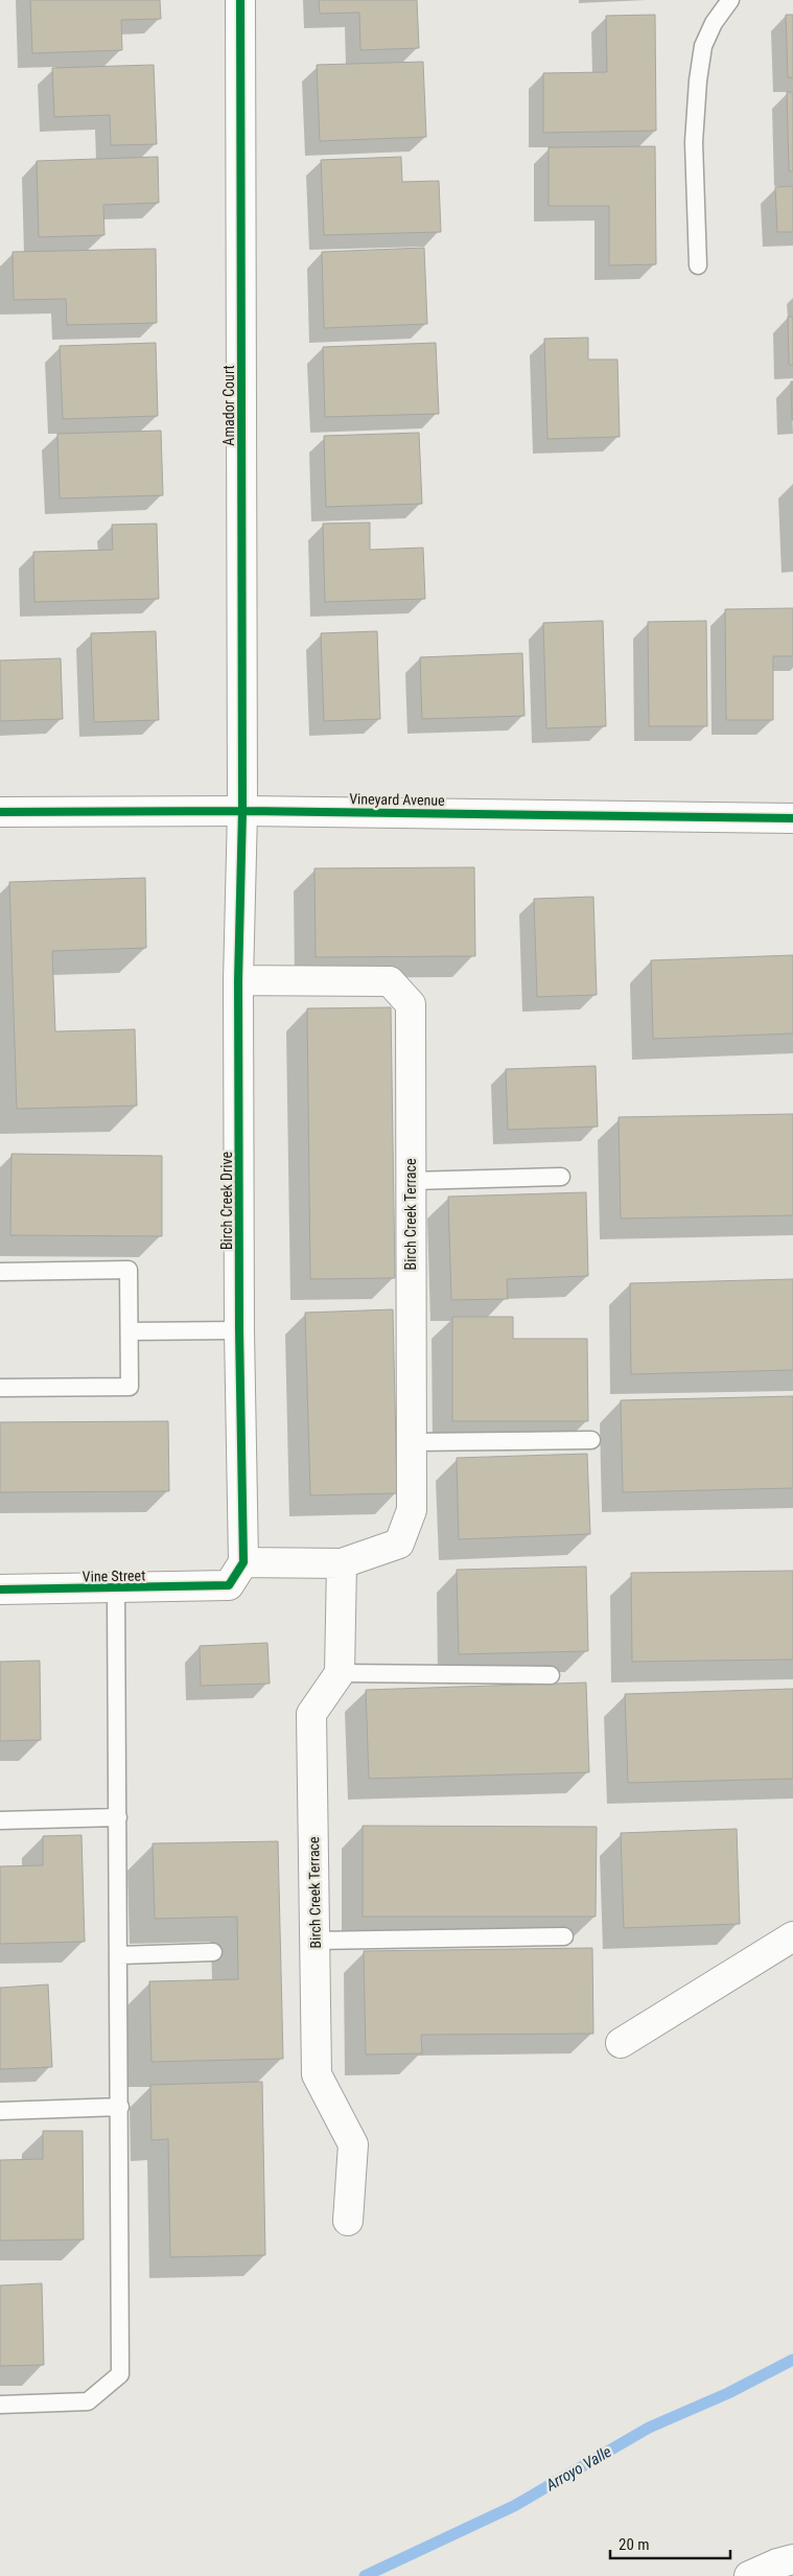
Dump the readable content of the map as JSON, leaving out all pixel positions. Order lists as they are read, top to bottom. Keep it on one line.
{"streets":{"street":["Amador Court","Vineyard Avenue","Birch Creek Drive","Birch Creek Terrace","Vine Street"]},"crossings":[["Amador Court","Vineyard Avenue"],["Amador Court","Birch Creek Drive"],["Vineyard Avenue","Birch Creek Drive"],["Birch Creek Drive","Birch Creek Terrace"],["Birch Creek Drive","Vine Street"],["Birch Creek Terrace","Vine Street"]],"water":["Arroyo Valle"],"scale_bar":"20 m"}
